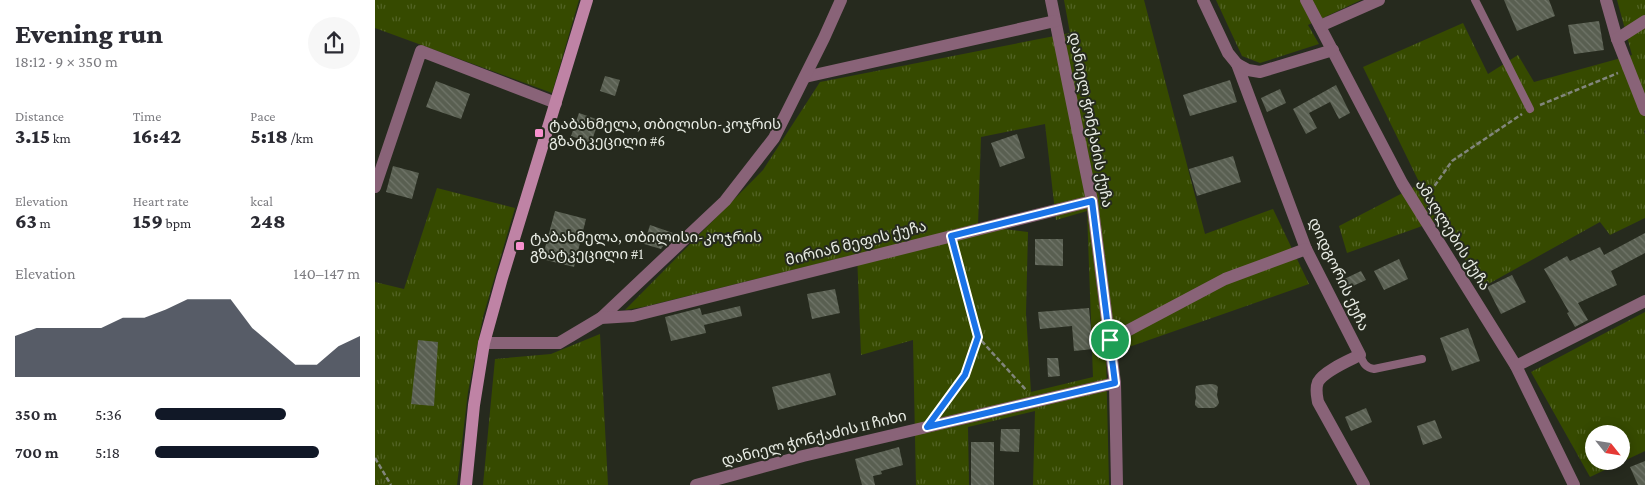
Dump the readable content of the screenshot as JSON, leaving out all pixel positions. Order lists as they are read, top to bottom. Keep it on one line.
{"streets":{"street":["დანიელ ჭონქაძის ქუჩა","ამაღლების ქუჩა","მირიან მეფის ქუჩა","დიდგორის ქუჩა","დანიელ ჭონქაძის II ჩიხი"]},"crossings":[["დანიელ ჭონქაძის ქუჩა","მირიან მეფის ქუჩა"],["დანიელ ჭონქაძის ქუჩა","დანიელ ჭონქაძის II ჩიხი"]],"places":{"transit":["ტაბახმელა, თბილისი-კოჯრის გზატკეცილი #6","ტაბახმელა, თბილისი-კოჯრის გზატკეცილი #1"]},"north":"bottom right","page":{"heading":["Evening run","18:12 · 9 × 350 m"],"stats":[["Distance","3.15 km"],["Time","16:42"],["Pace","5:18 /km"],["Elevation","63 m"],["Heart rate","159 bpm"],["kcal","248"]],"chart":["Elevation","140–147 m"],"list":[{"name":"350 m","note":"5:36"},{"name":"700 m","note":"5:18"}]}}
